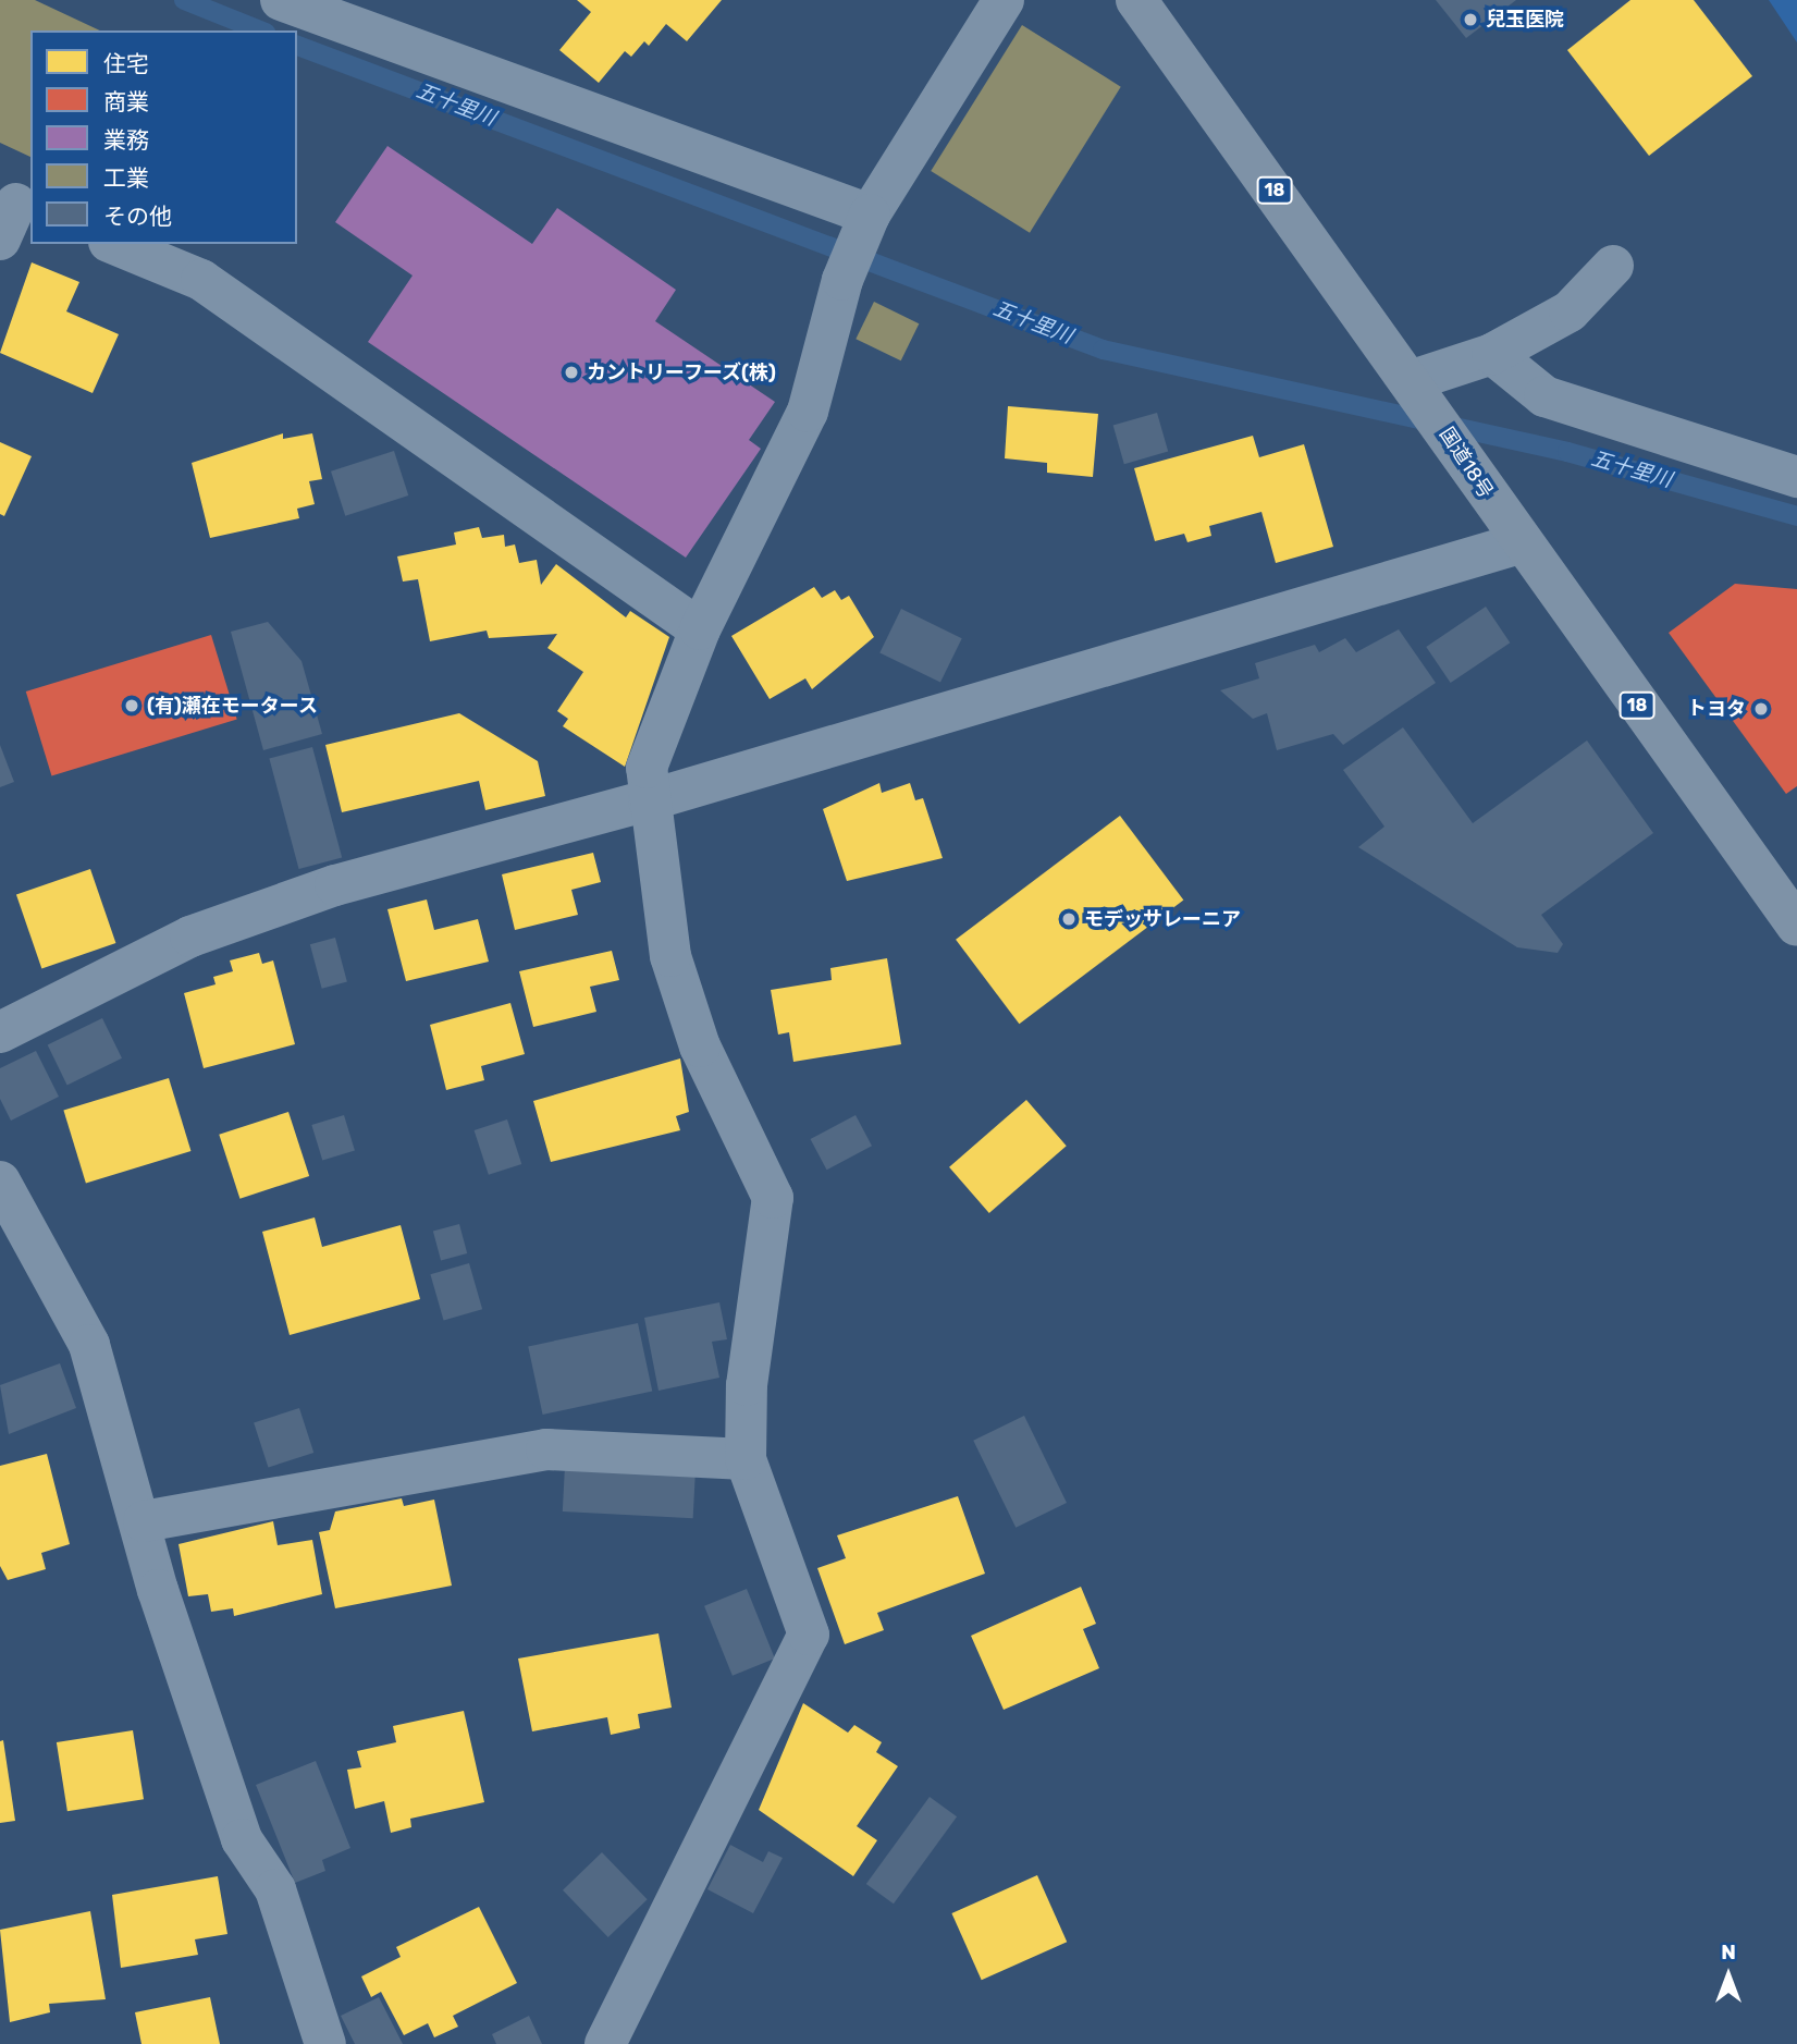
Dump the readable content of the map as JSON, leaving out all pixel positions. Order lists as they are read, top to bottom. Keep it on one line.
{"streets":{"highway":["18","国道18号"]},"water":["五十里川"],"places":["兒玉医院","カントリーフーズ(株)","(有)瀬在モータース","トヨタ","モデッサレーニア"],"legend":["住宅","商業","業務","工業","その他"],"north":"top"}
